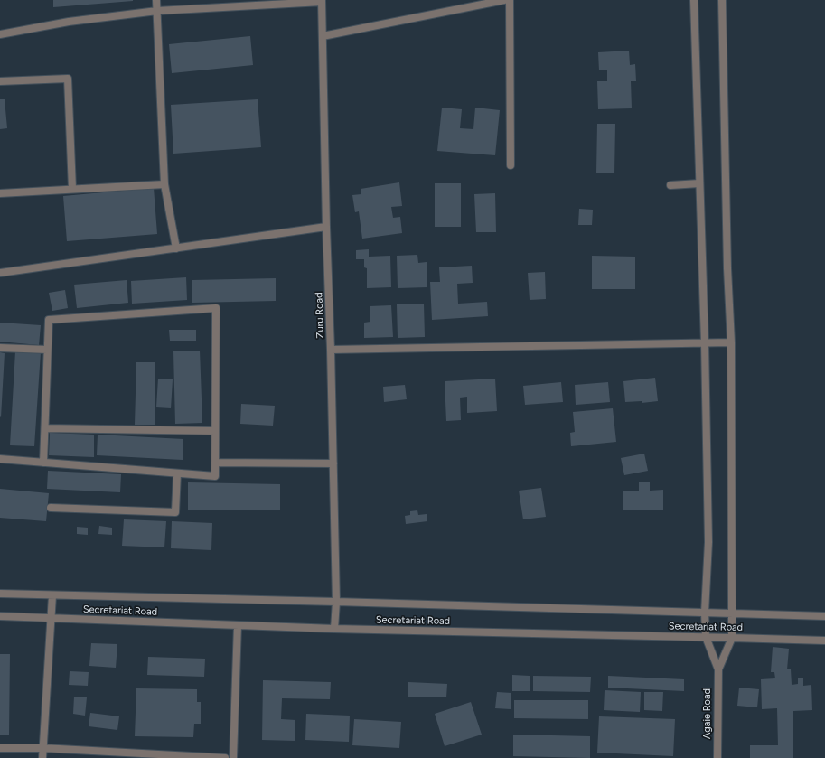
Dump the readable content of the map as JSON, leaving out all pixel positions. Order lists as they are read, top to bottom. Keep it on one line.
{"streets":{"street":["Zuru Road","Secretariat Road","Agaie Road"]},"crossings":[["Zuru Road","Secretariat Road"]]}
